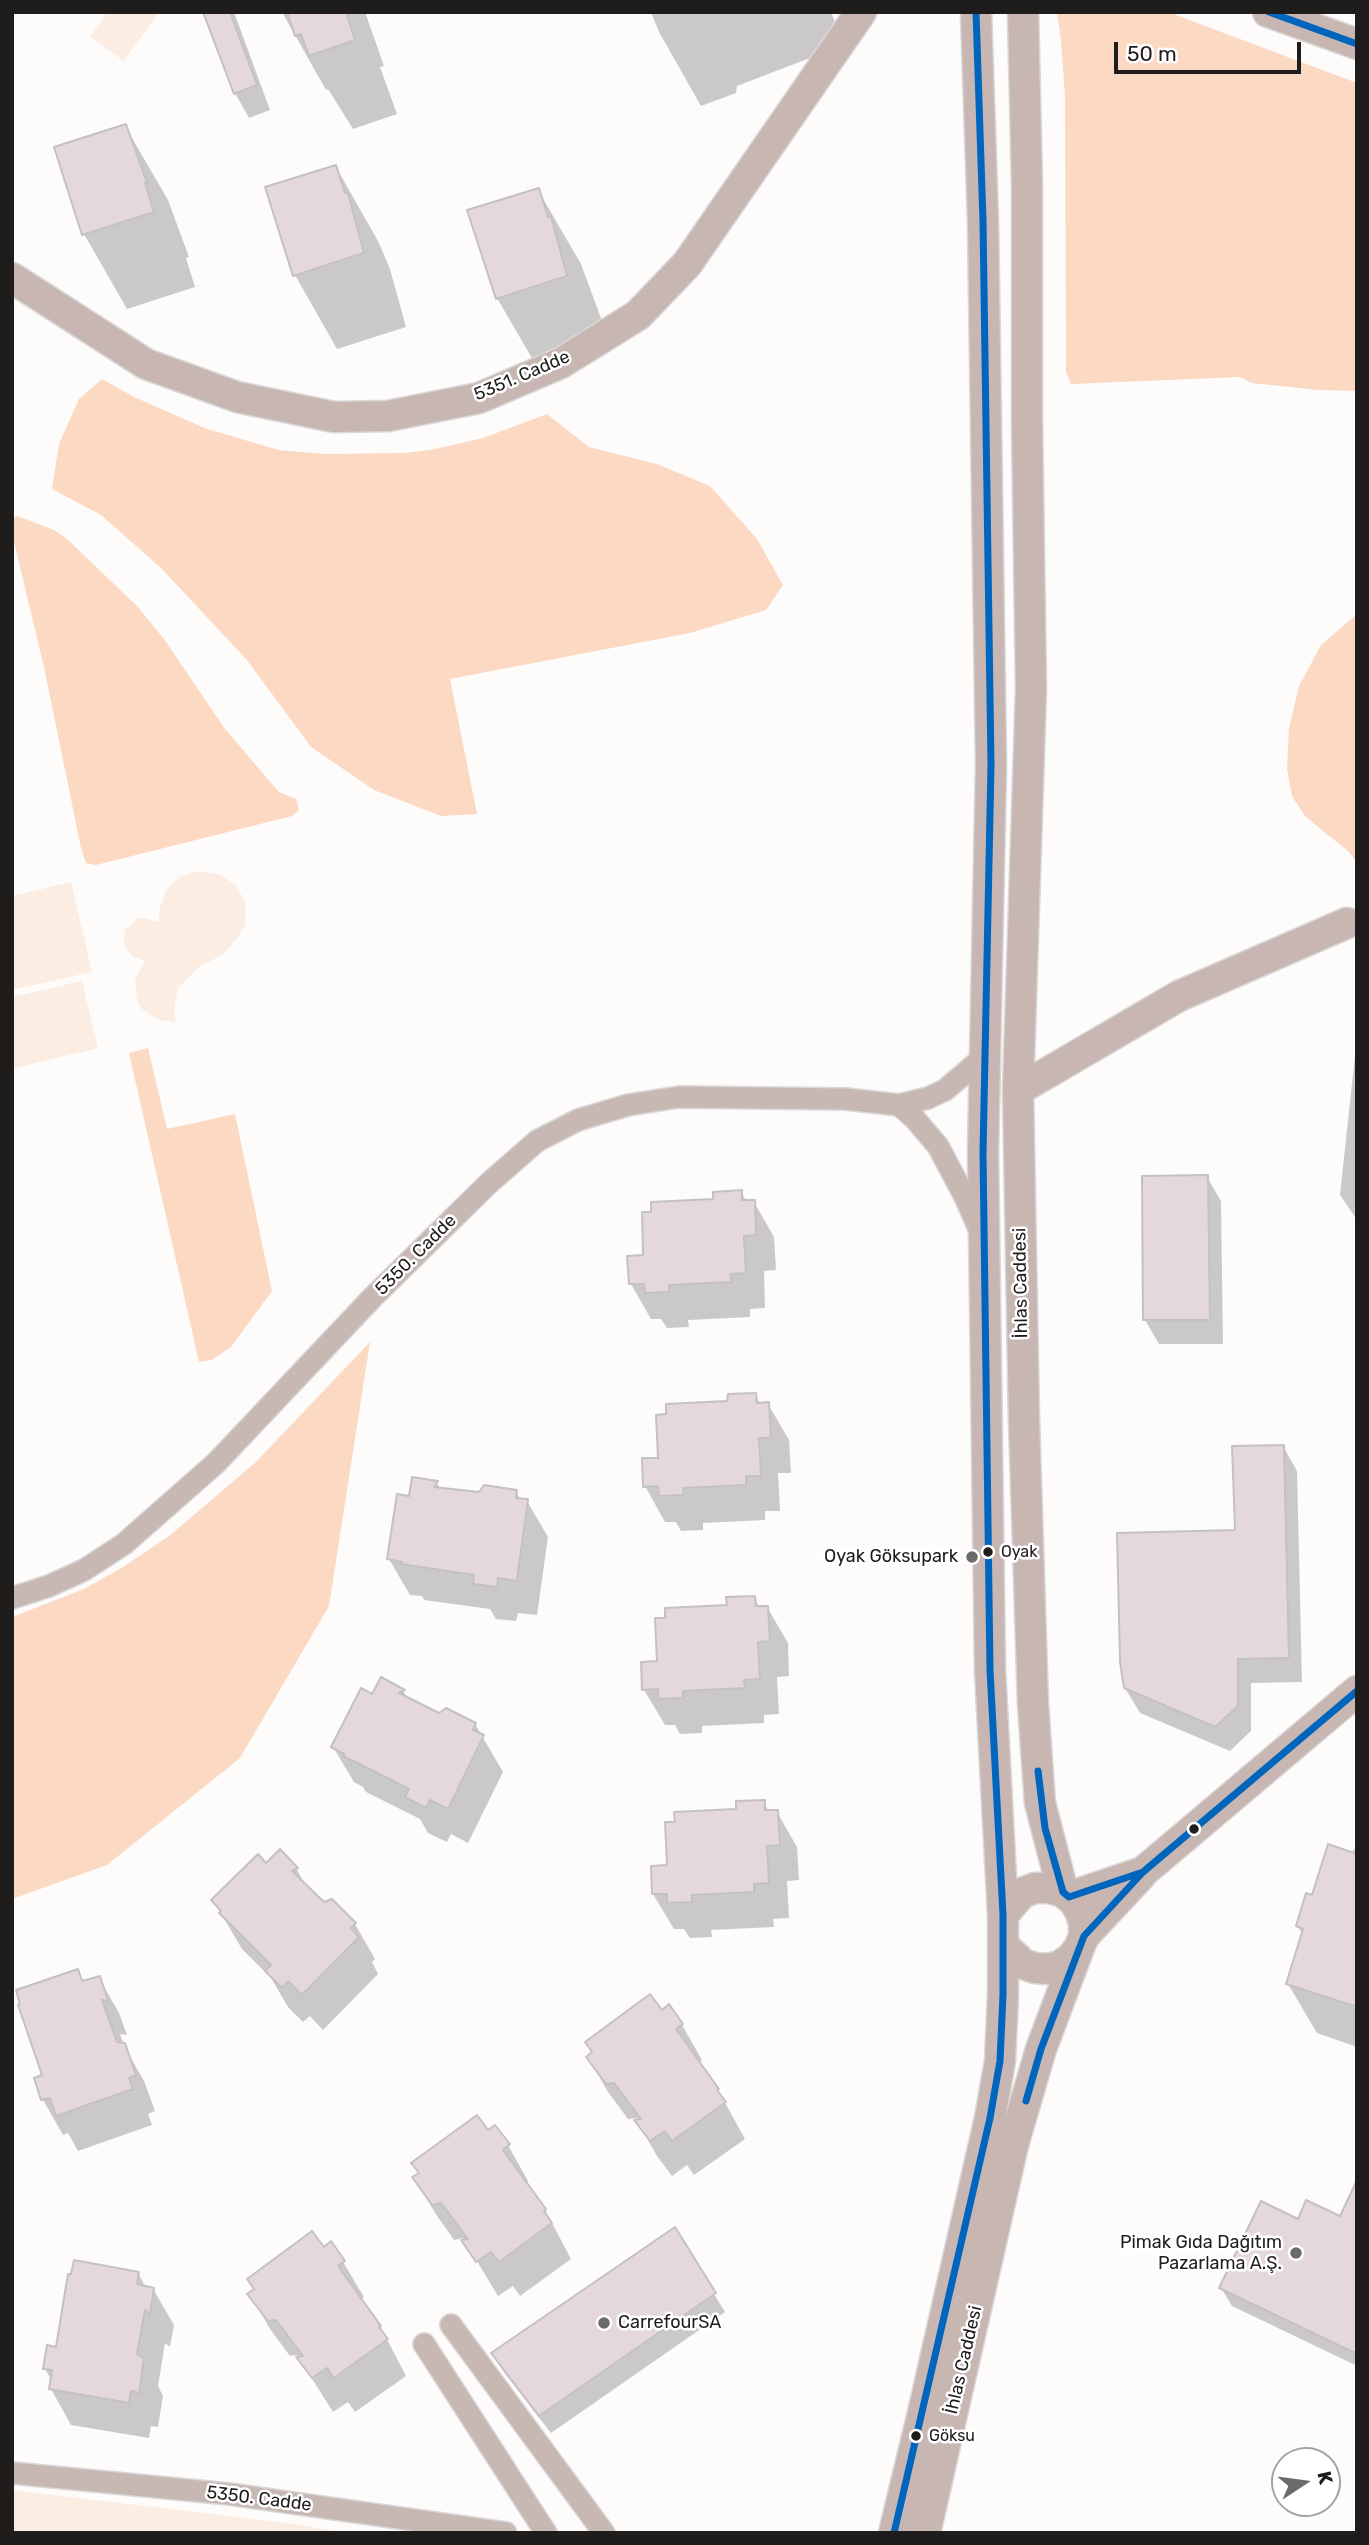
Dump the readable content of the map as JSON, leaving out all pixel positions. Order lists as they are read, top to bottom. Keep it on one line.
{"streets":{"main road":["5351. Cadde","İhlas Caddesi"],"street":["5350. Cadde"]},"crossings":[["5350. Cadde","İhlas Caddesi"]],"places":["Oyak","Oyak Göksupark","Pimak Gıda Dağıtım Pazarlama A.Ş.","CarrefourSA","Göksu"],"scale_bar":"50 m","north":"right"}
